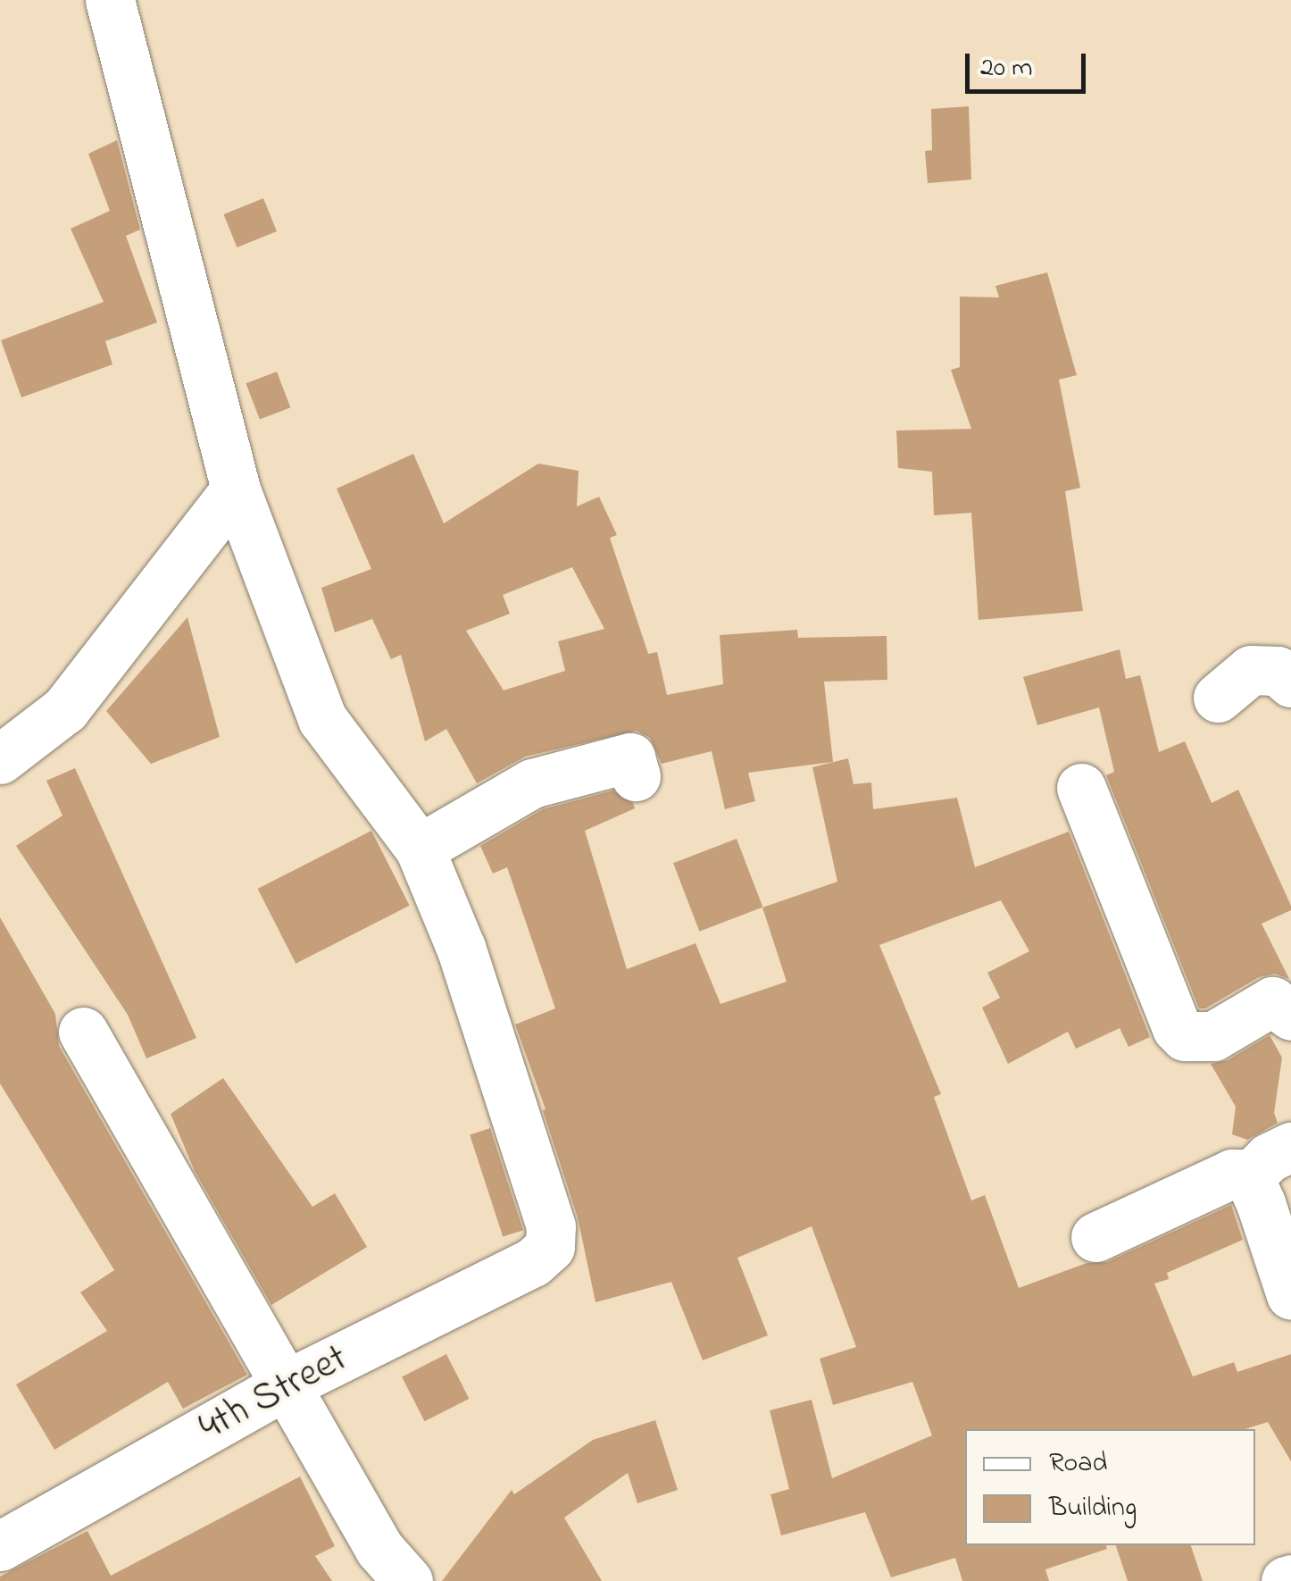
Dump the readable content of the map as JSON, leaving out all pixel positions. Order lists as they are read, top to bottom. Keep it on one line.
{"streets":{"street":["4th Street"]},"legend":["Road","Building"],"scale_bar":"20 m"}
